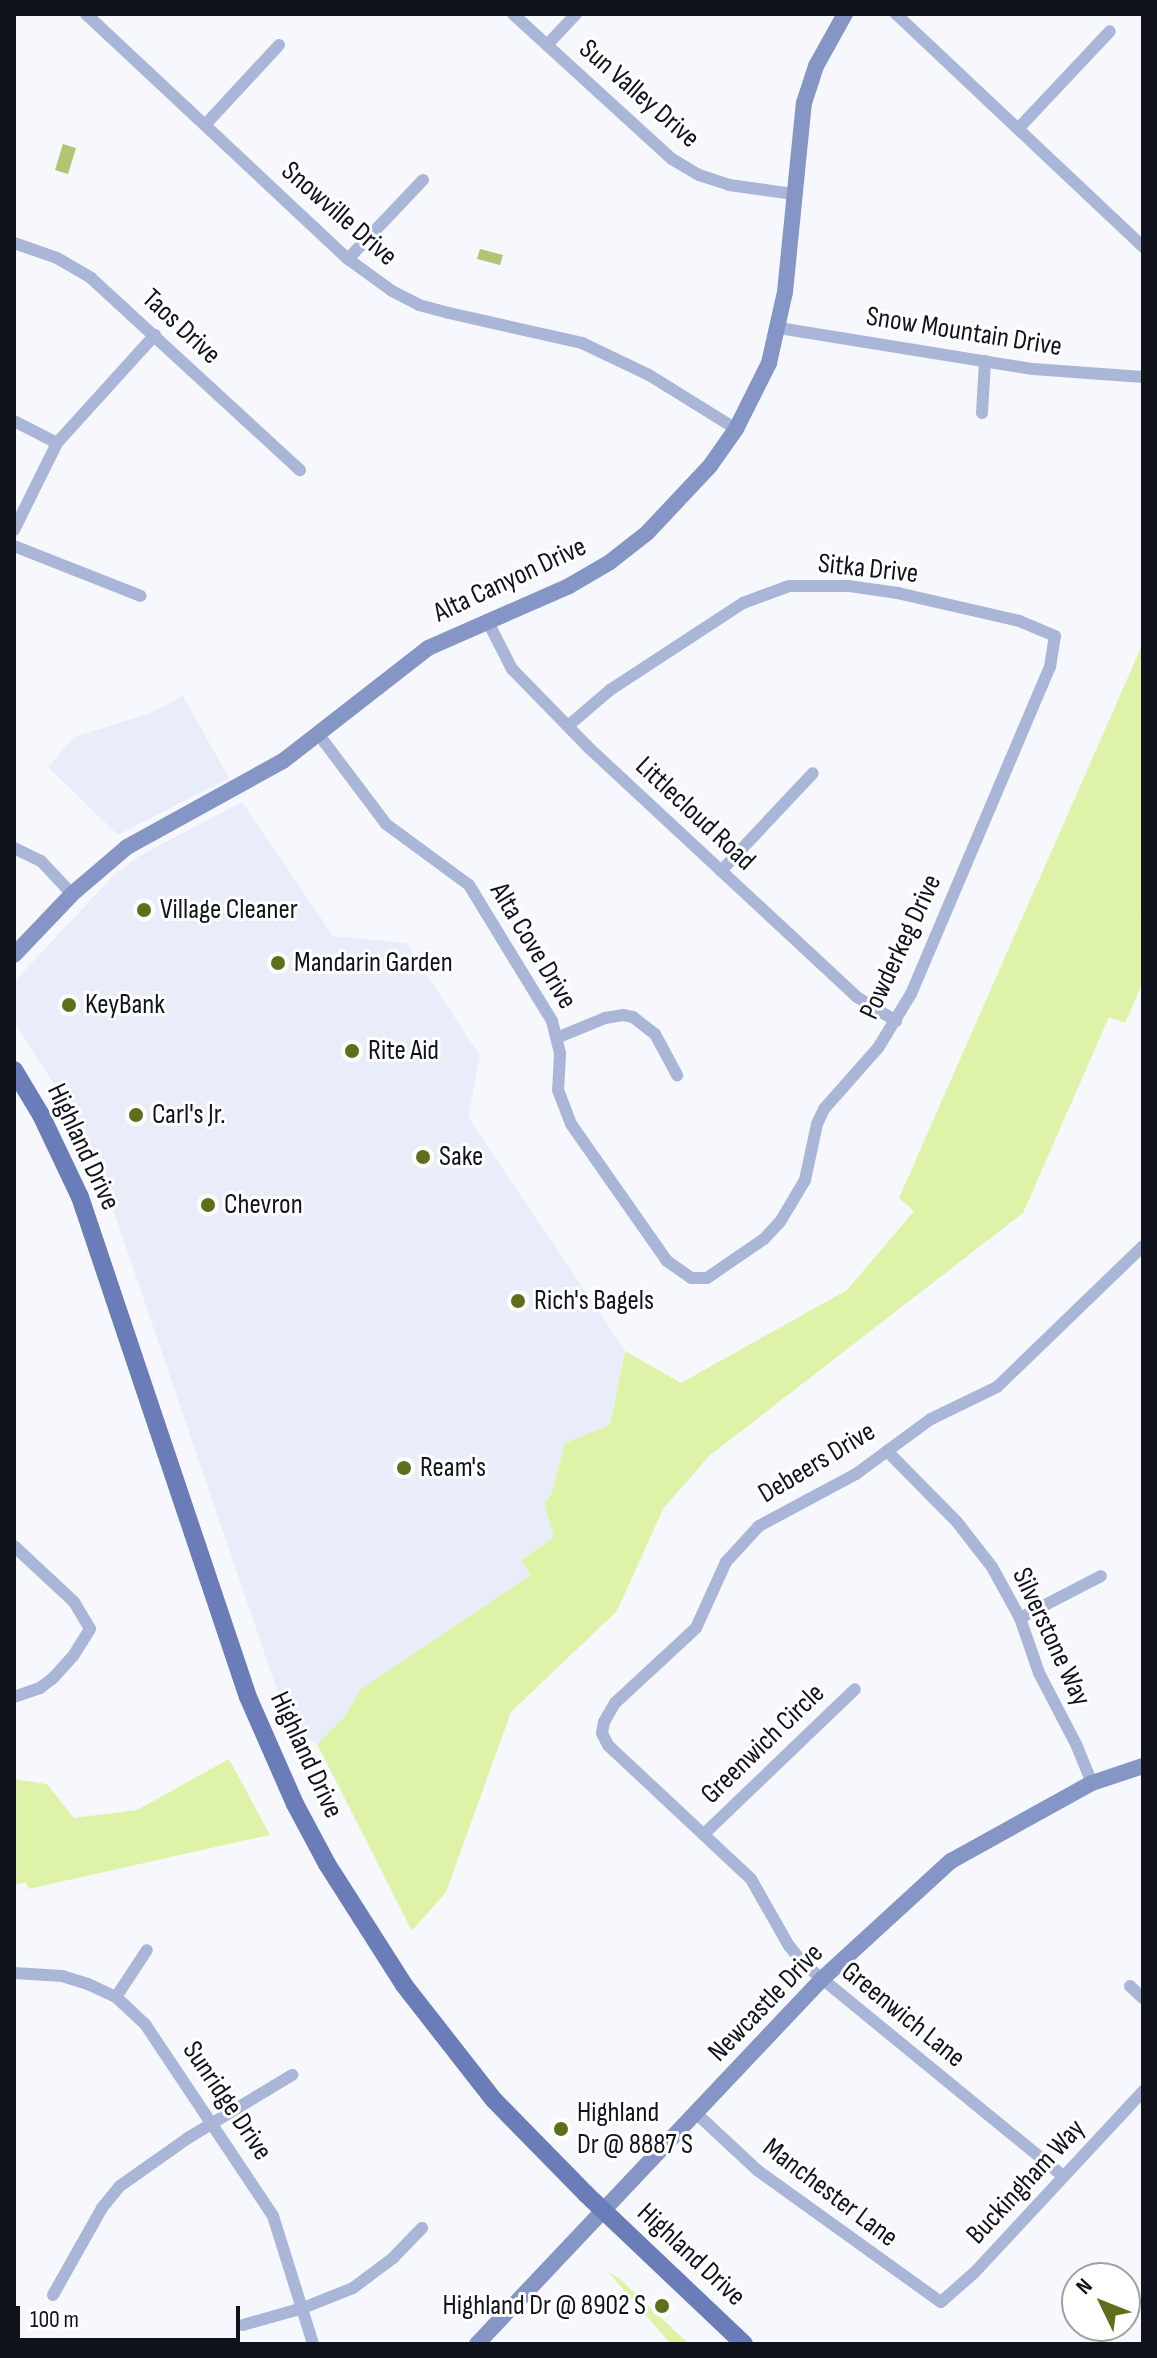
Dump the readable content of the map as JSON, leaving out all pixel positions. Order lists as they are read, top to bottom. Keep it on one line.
{"streets":{"main road":["Highland Drive"],"street":["Sun Valley Drive","Snowville Drive","Taos Drive","Snow Mountain Drive","Sitka Drive","Alta Canyon Drive","Littlecloud Road","Alta Cove Drive","Powderkeg Drive","Debeers Drive","Silverstone Way","Greenwich Circle","Newcastle Drive","Greenwich Lane","Sunridge Drive","Buckingham Way","Manchester Lane"]},"crossings":[["Sun Valley Drive","Alta Canyon Drive"],["Snowville Drive","Alta Canyon Drive"],["Snow Mountain Drive","Alta Canyon Drive"],["Sitka Drive","Littlecloud Road"],["Sitka Drive","Powderkeg Drive"],["Alta Canyon Drive","Littlecloud Road"],["Alta Canyon Drive","Alta Cove Drive"],["Littlecloud Road","Powderkeg Drive"],["Alta Cove Drive","Powderkeg Drive"],["Highland Drive","Newcastle Drive"],["Debeers Drive","Silverstone Way"],["Debeers Drive","Greenwich Lane"],["Silverstone Way","Newcastle Drive"],["Greenwich Circle","Greenwich Lane"],["Newcastle Drive","Greenwich Lane"],["Newcastle Drive","Manchester Lane"],["Greenwich Lane","Buckingham Way"],["Buckingham Way","Manchester Lane"]],"places":["Village Cleaner","Mandarin Garden","KeyBank","Rite Aid","Carl's Jr.","Sake","Chevron","Rich's Bagels","Ream's","Highland Dr @ 8887 S","Highland Dr @ 8902 S"],"scale_bar":"100 m","north":"top left"}
